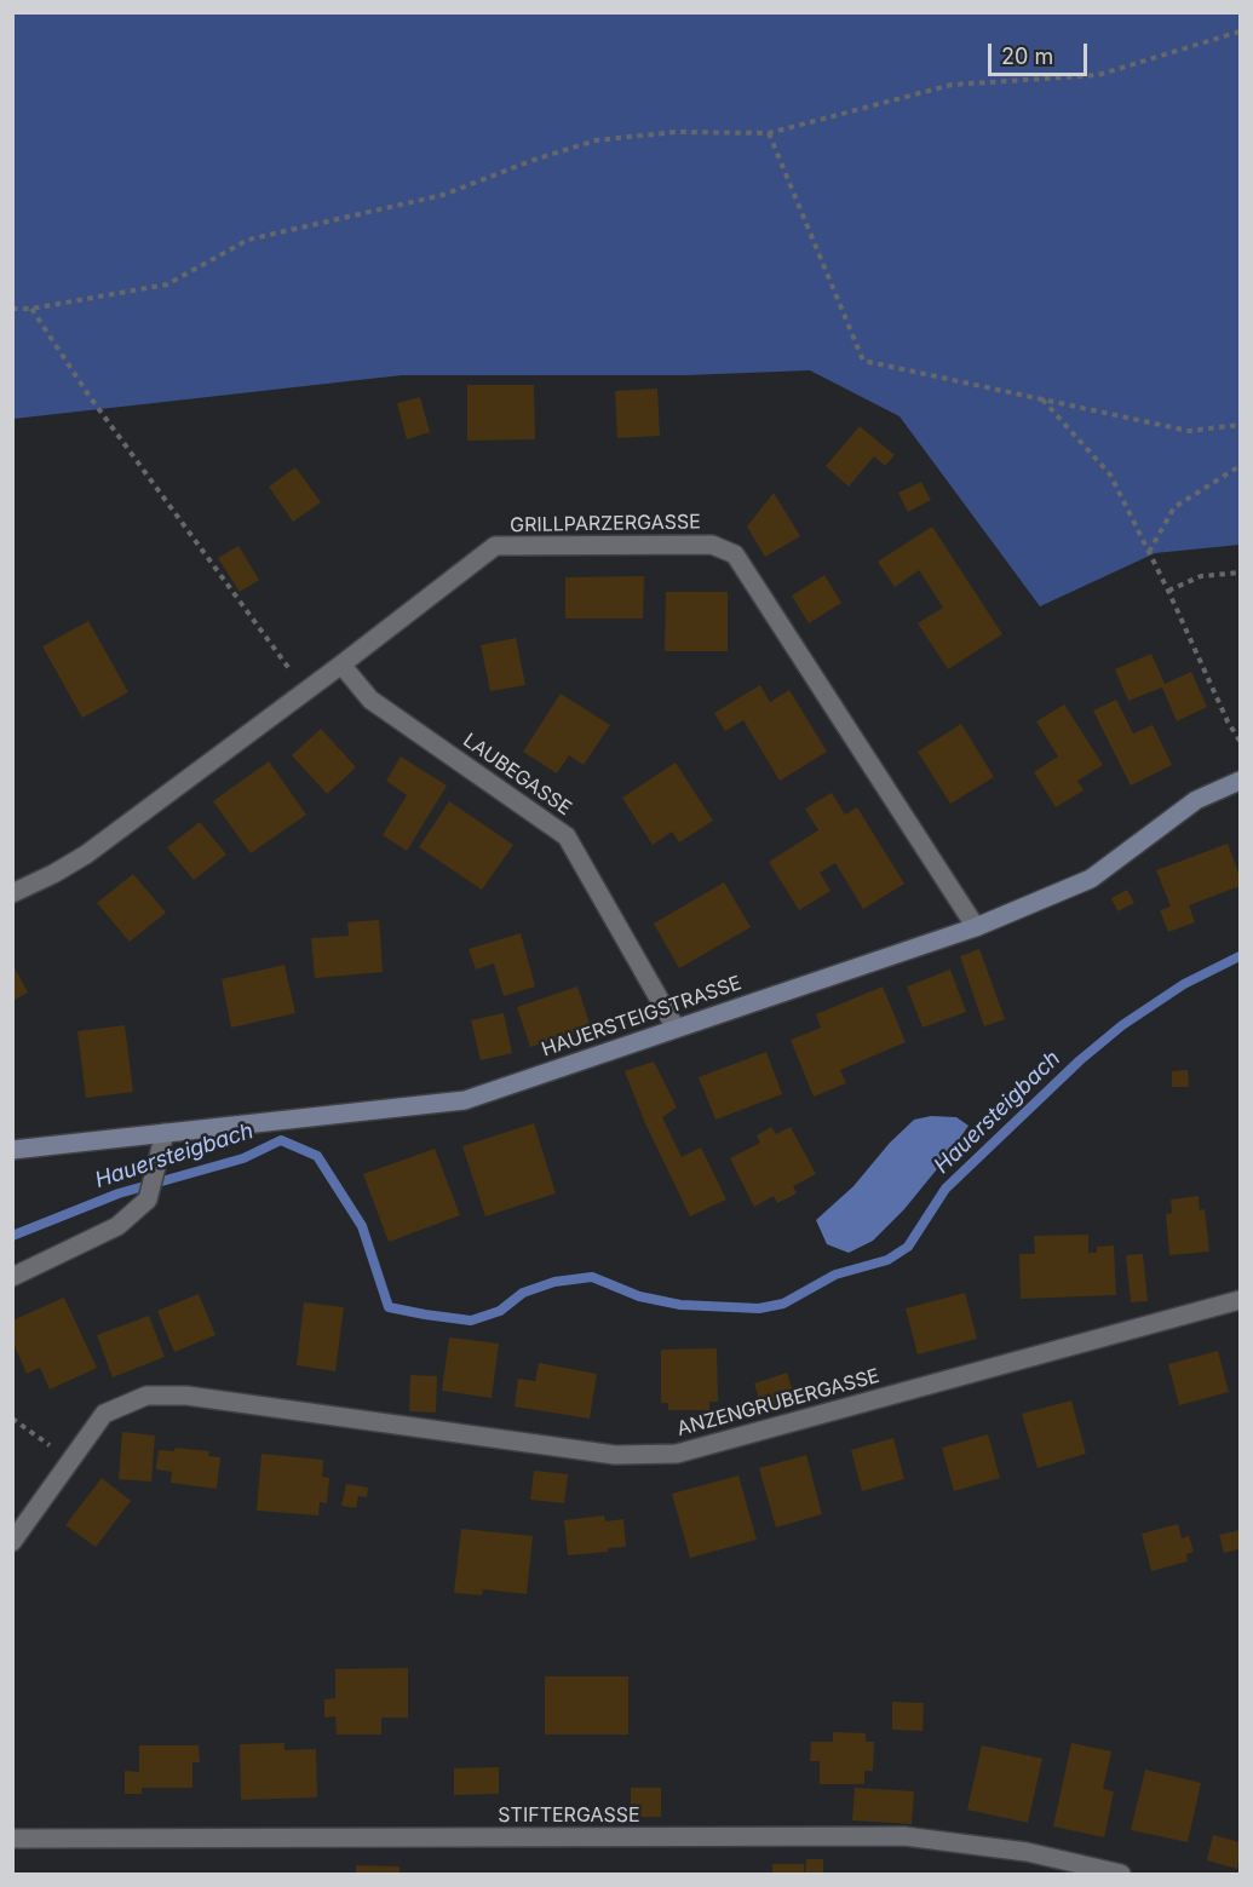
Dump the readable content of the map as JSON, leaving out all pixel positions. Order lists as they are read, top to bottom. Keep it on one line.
{"streets":{"street":["GRILLPARZERGASSE","LAUBEGASSE","HAUERSTEIGSTRASSE","ANZENGRUBERGASSE","STIFTERGASSE"]},"crossings":[["GRILLPARZERGASSE","LAUBEGASSE"],["GRILLPARZERGASSE","HAUERSTEIGSTRASSE"],["LAUBEGASSE","HAUERSTEIGSTRASSE"]],"water":["Hauersteigbach"],"scale_bar":"20 m"}
